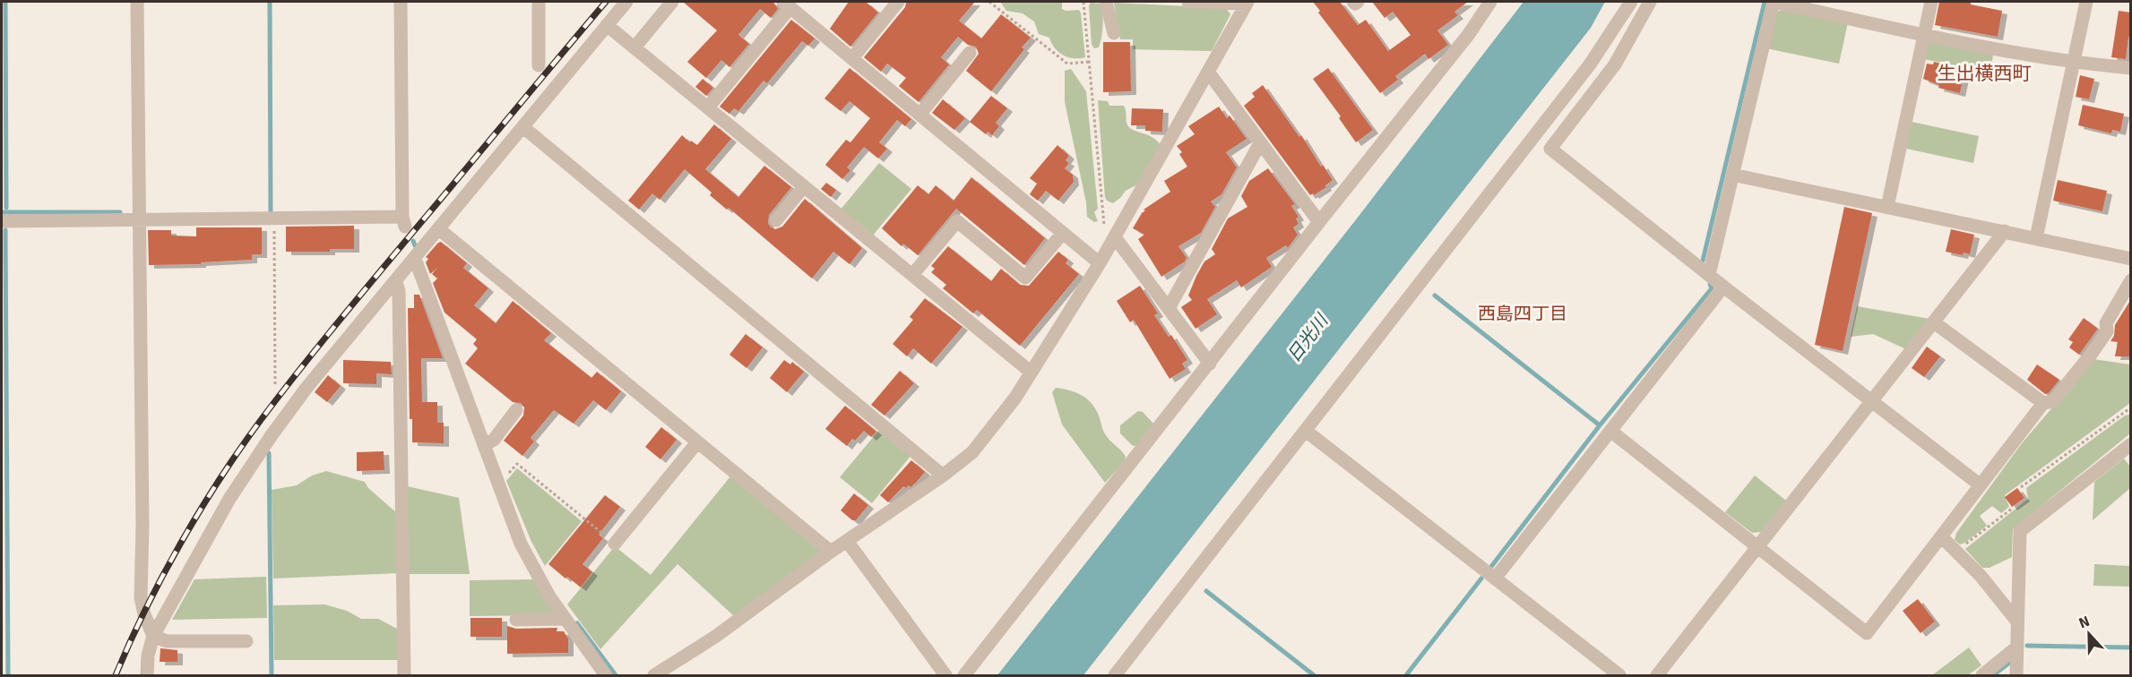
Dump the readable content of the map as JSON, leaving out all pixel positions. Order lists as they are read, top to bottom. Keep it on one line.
{"districts":["生出横西町","西島四丁目"],"water":["日光川"],"north":"top"}
